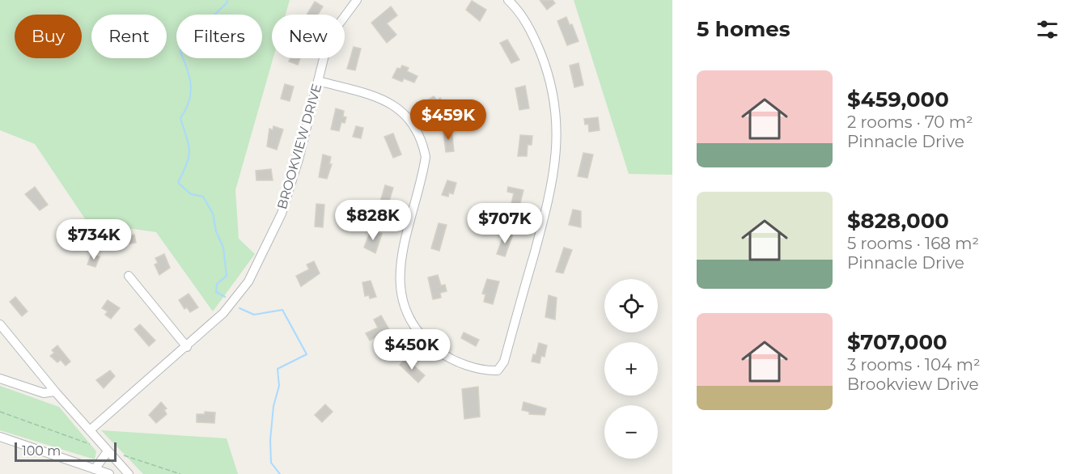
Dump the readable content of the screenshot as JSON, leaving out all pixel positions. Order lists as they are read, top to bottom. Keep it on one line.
{"streets":{"street":["BROOKVIEW DRIVE"]},"scale_bar":"100 m","page":{"heading":"5 homes","chip":["Buy","Rent","Filters","New"],"list":[{"name":"$459,000","note":"2 rooms · 70 m² · Pinnacle Drive"},{"name":"$828,000","note":"5 rooms · 168 m² · Pinnacle Drive"},{"name":"$707,000","note":"3 rooms · 104 m² · Brookview Drive"}],"price":["$459K","$828K","$707K","$734K","$450K"],"map_buttons":["+","−"],"scale":"100 m"}}
